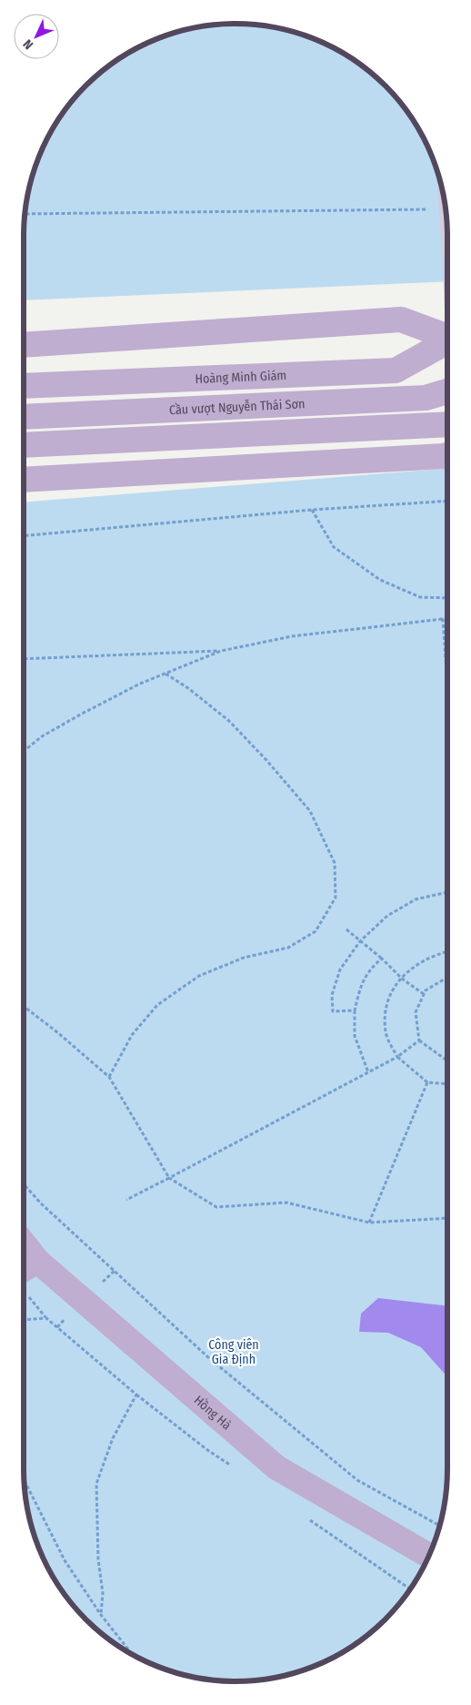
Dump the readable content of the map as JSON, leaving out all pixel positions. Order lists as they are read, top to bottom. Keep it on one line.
{"streets":{"main road":["Hoàng Minh Giám","Cầu vượt Nguyễn Thái Sơn","Hồng Hà"]},"parks":["Công viên Gia Định"],"north":"bottom left"}
